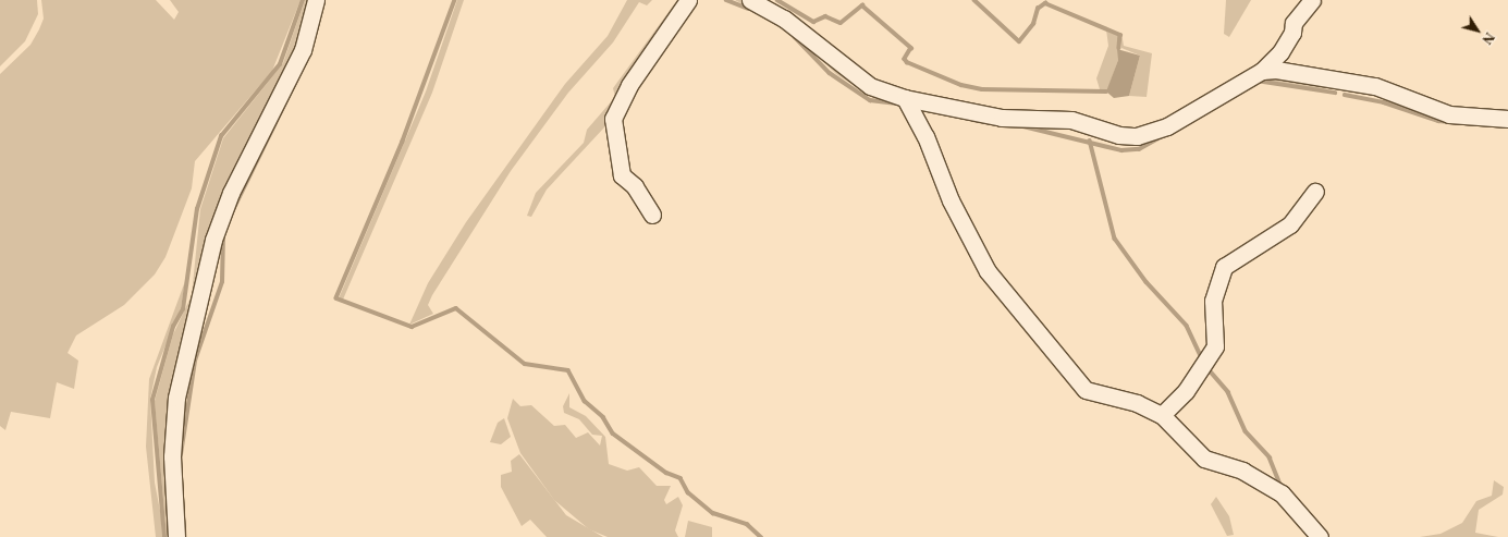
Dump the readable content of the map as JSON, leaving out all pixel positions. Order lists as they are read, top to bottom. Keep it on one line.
{"north":"bottom right"}
